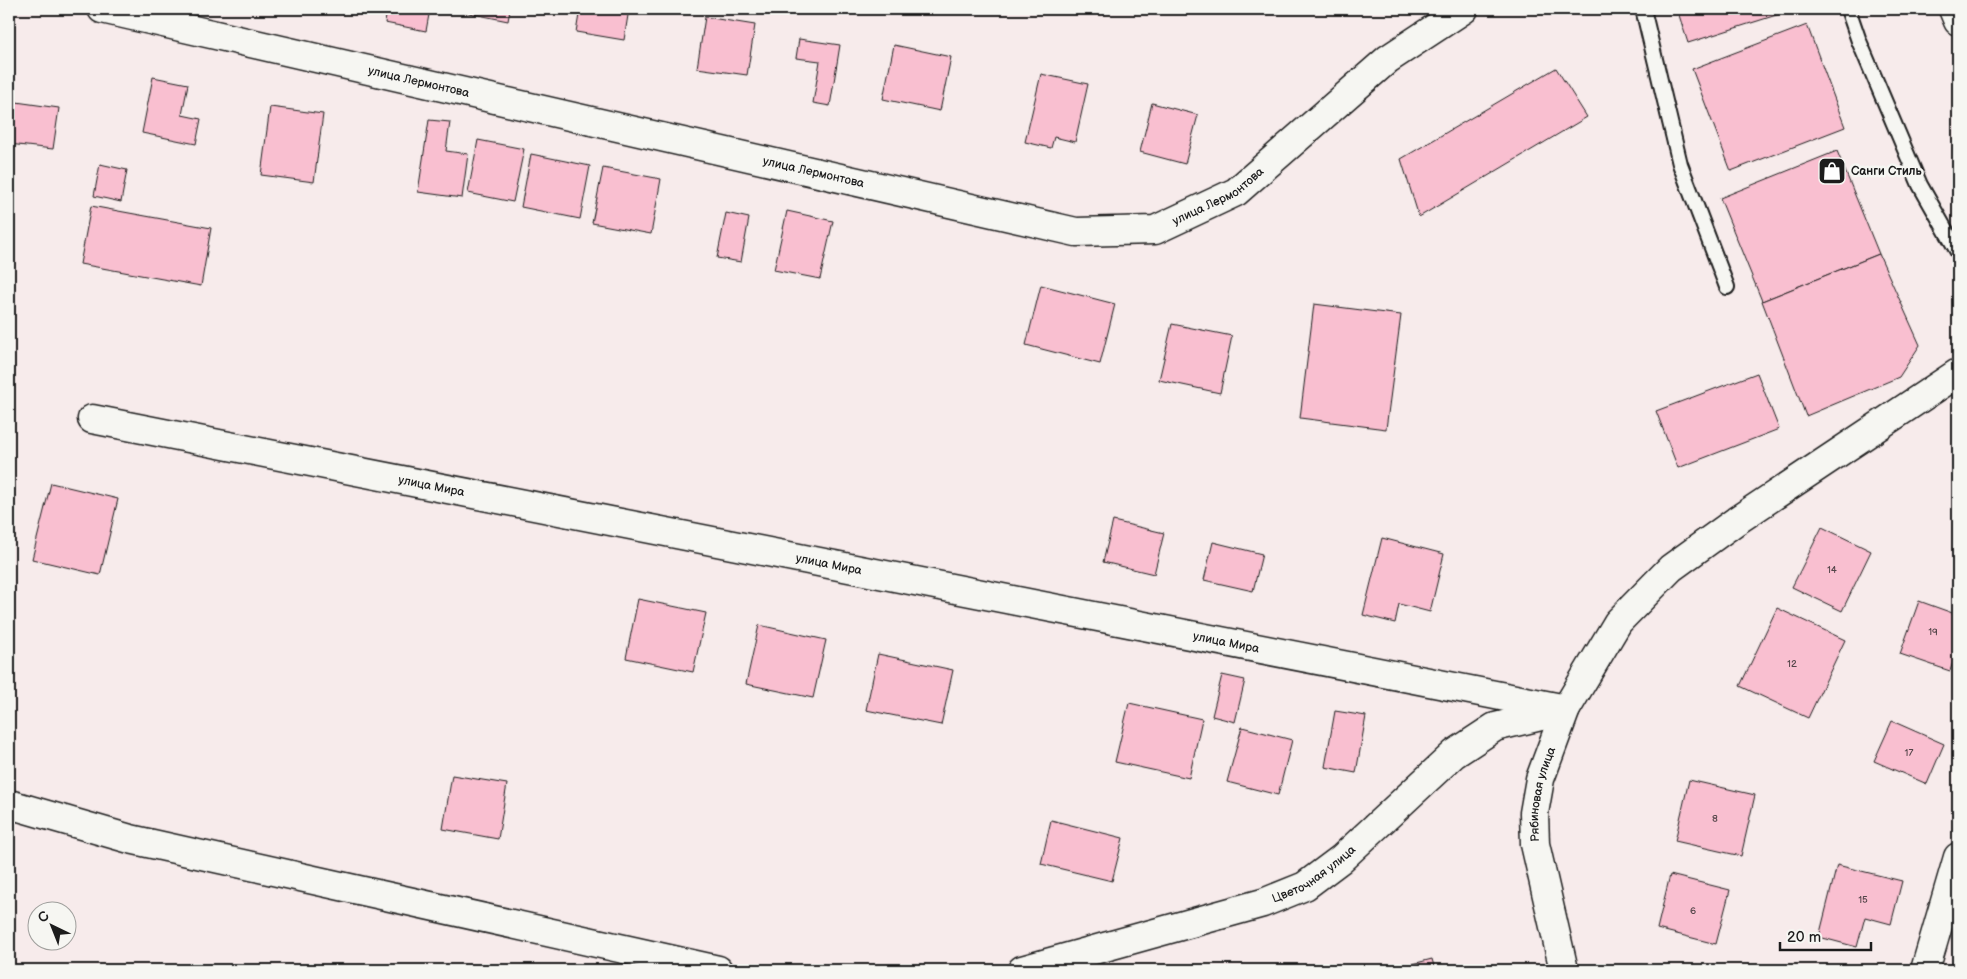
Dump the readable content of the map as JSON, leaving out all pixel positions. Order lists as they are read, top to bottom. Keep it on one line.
{"streets":{"street":["улица Лермонтова","улица Мира","Рябиновая улица","Цветочная улица"]},"crossings":[["улица Мира","Рябиновая улица"],["улица Мира","Цветочная улица"],["Рябиновая улица","Цветочная улица"]],"places":{"shop":["Санги Стиль"]},"house_numbers":["14","19","12","17","8","15","6"],"scale_bar":"20 m","north":"top left"}
